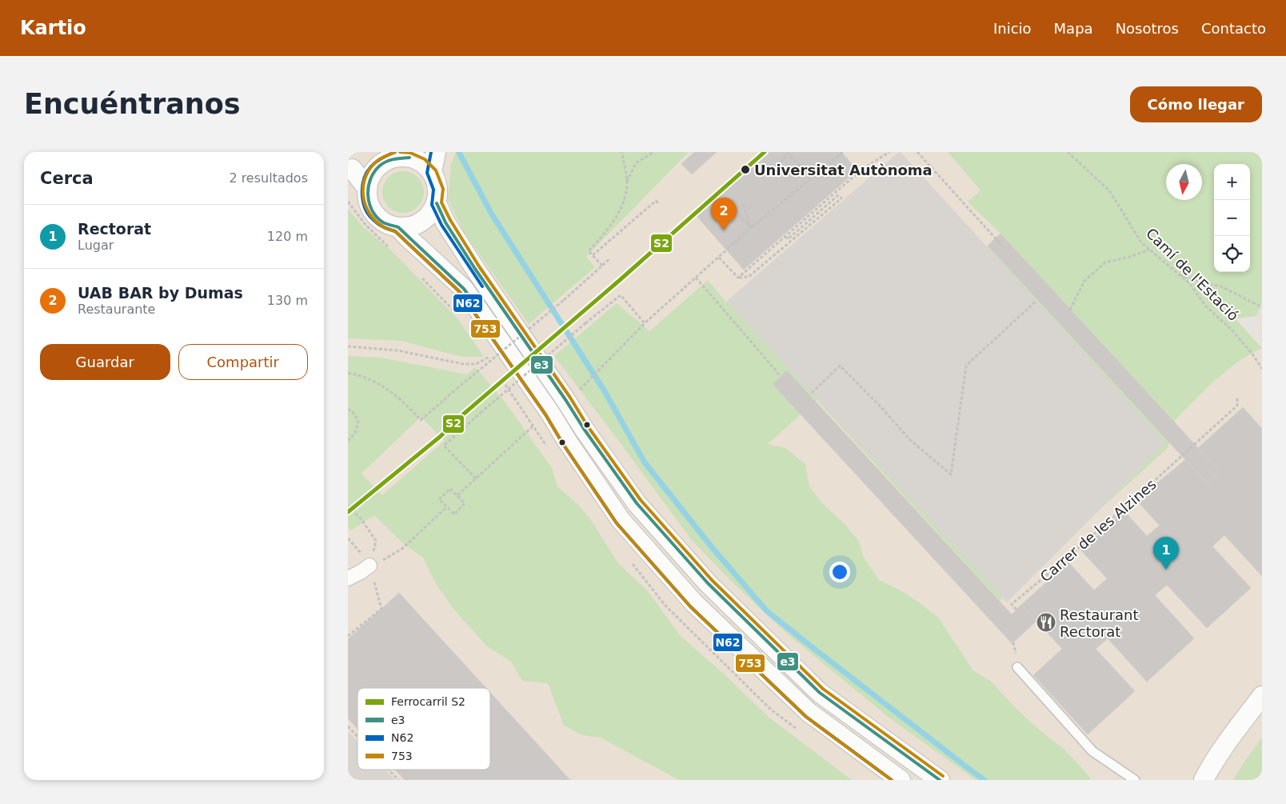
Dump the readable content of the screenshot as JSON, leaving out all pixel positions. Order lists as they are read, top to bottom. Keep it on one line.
{"streets":{"path":["Camí de l'Estació","Carrer de les Alzines"]},"places":{"other":["Universitat Autònoma"],"restaurant":["Restaurant Rectorat"]},"lines":["rail line S2","transit line N62","transit line 753","transit line e3"],"legend":["Ferrocarril S2","e3","N62","753"],"north":"bottom","page":{"header":"Kartio","nav":["Inicio","Mapa","Nosotros","Contacto"],"buttons":["Cómo llegar",["Guardar","Compartir"]],"title":"Encuéntranos","heading":["Cerca","2 resultados"],"map_buttons":["+","−"],"pins":["2","1"],"list":[{"mark":"1","name":"Rectorat","note":"Lugar","value":"120 m"},{"mark":"2","name":"UAB BAR by Dumas","note":"Restaurante","value":"130 m"}]}}
